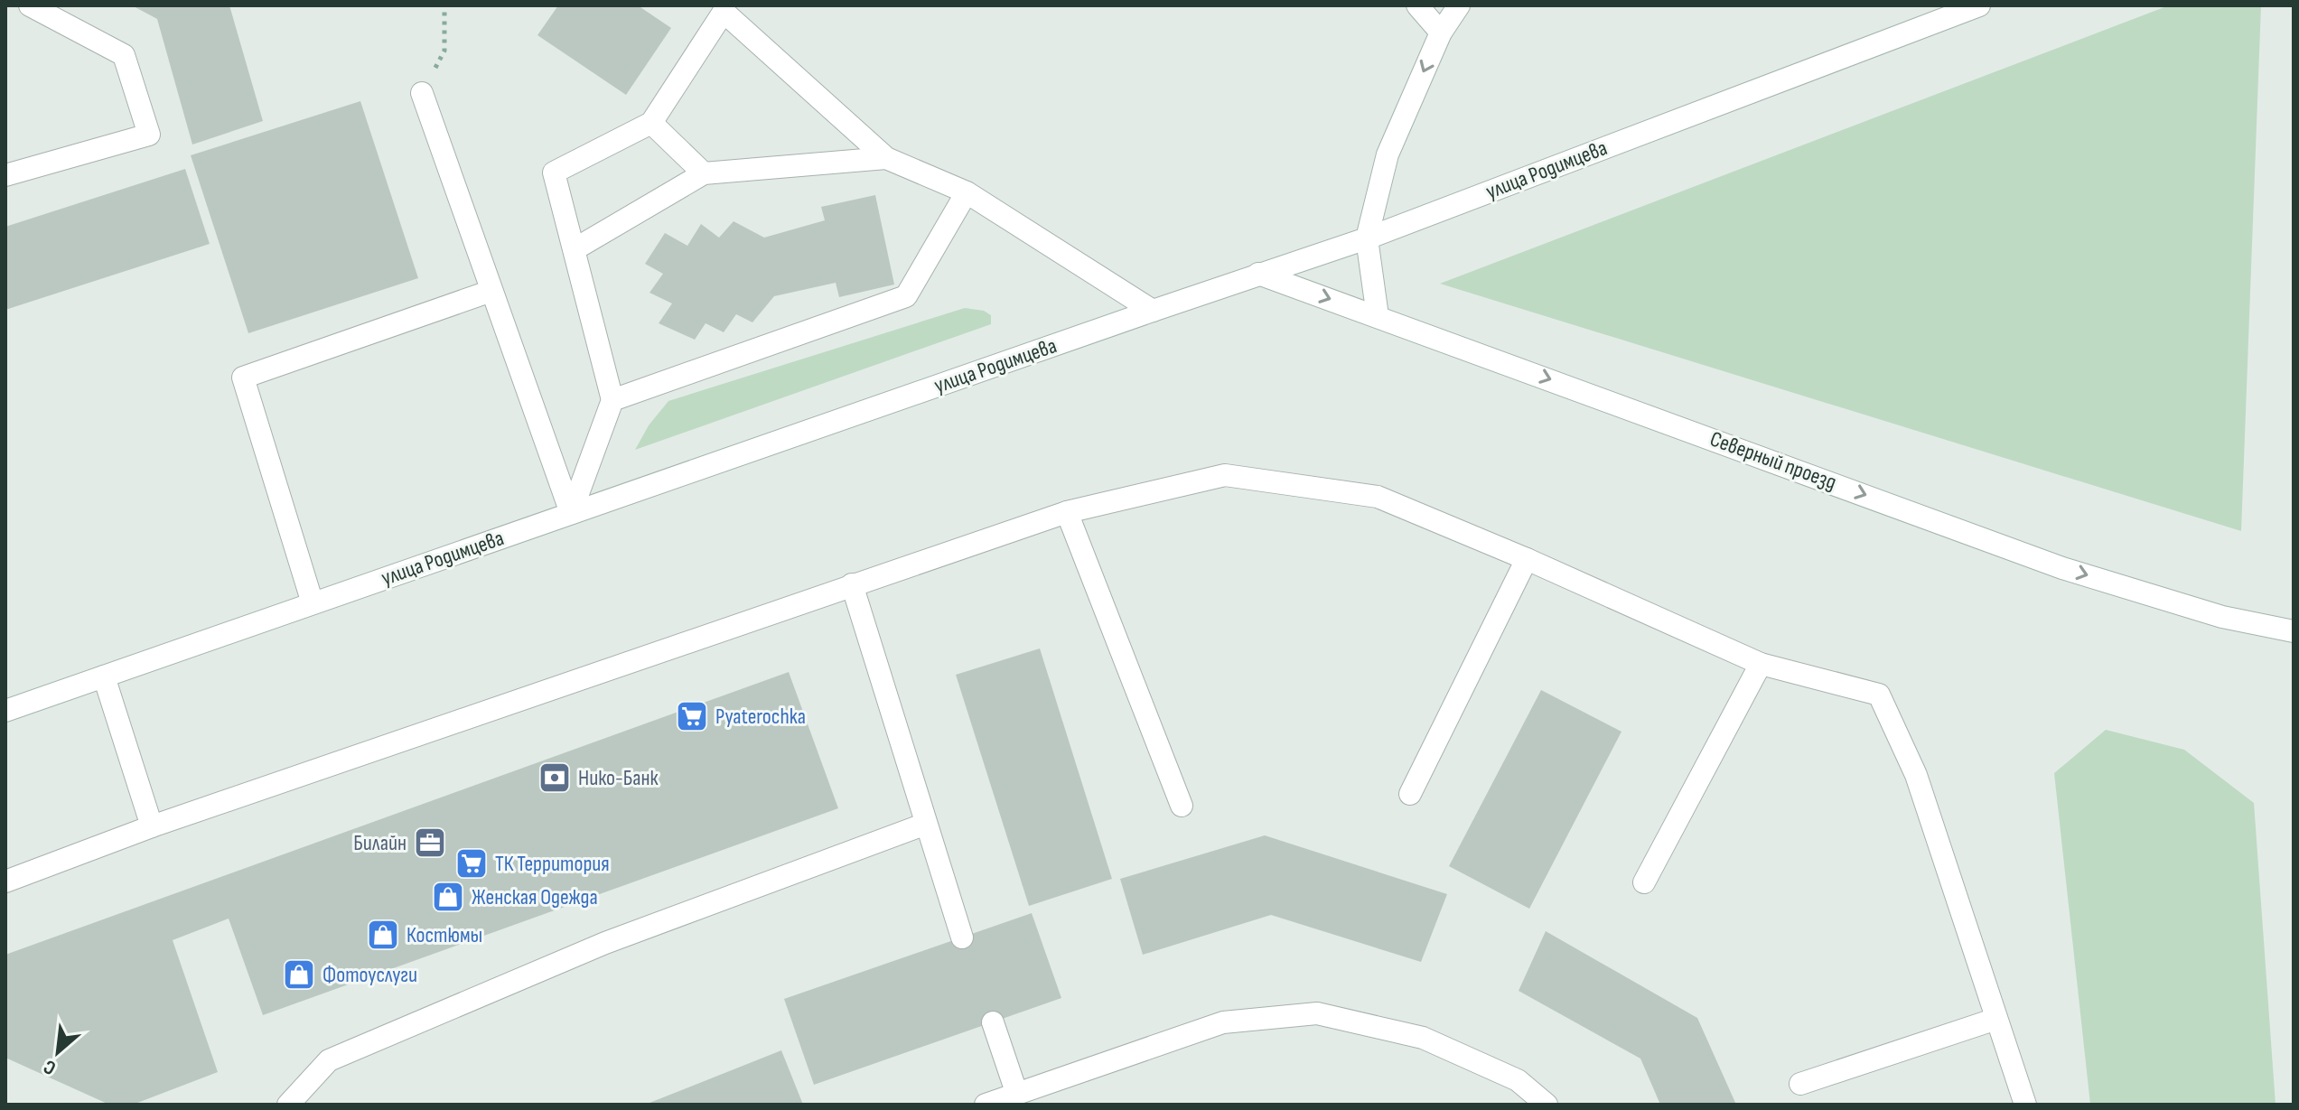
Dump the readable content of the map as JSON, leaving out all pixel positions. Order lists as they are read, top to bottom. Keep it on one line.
{"streets":{"main road":["улица Родимцева","Северный проезд"]},"crossings":[["улица Родимцева","Северный проезд"]],"places":{"supermarket":["Pyaterochka","ТК Территория"],"bank":["Нико-Банк"],"office":["Билайн"],"shop":["Женская Одежда","Костюмы","Фотоуслуги"]},"north":"bottom left"}
